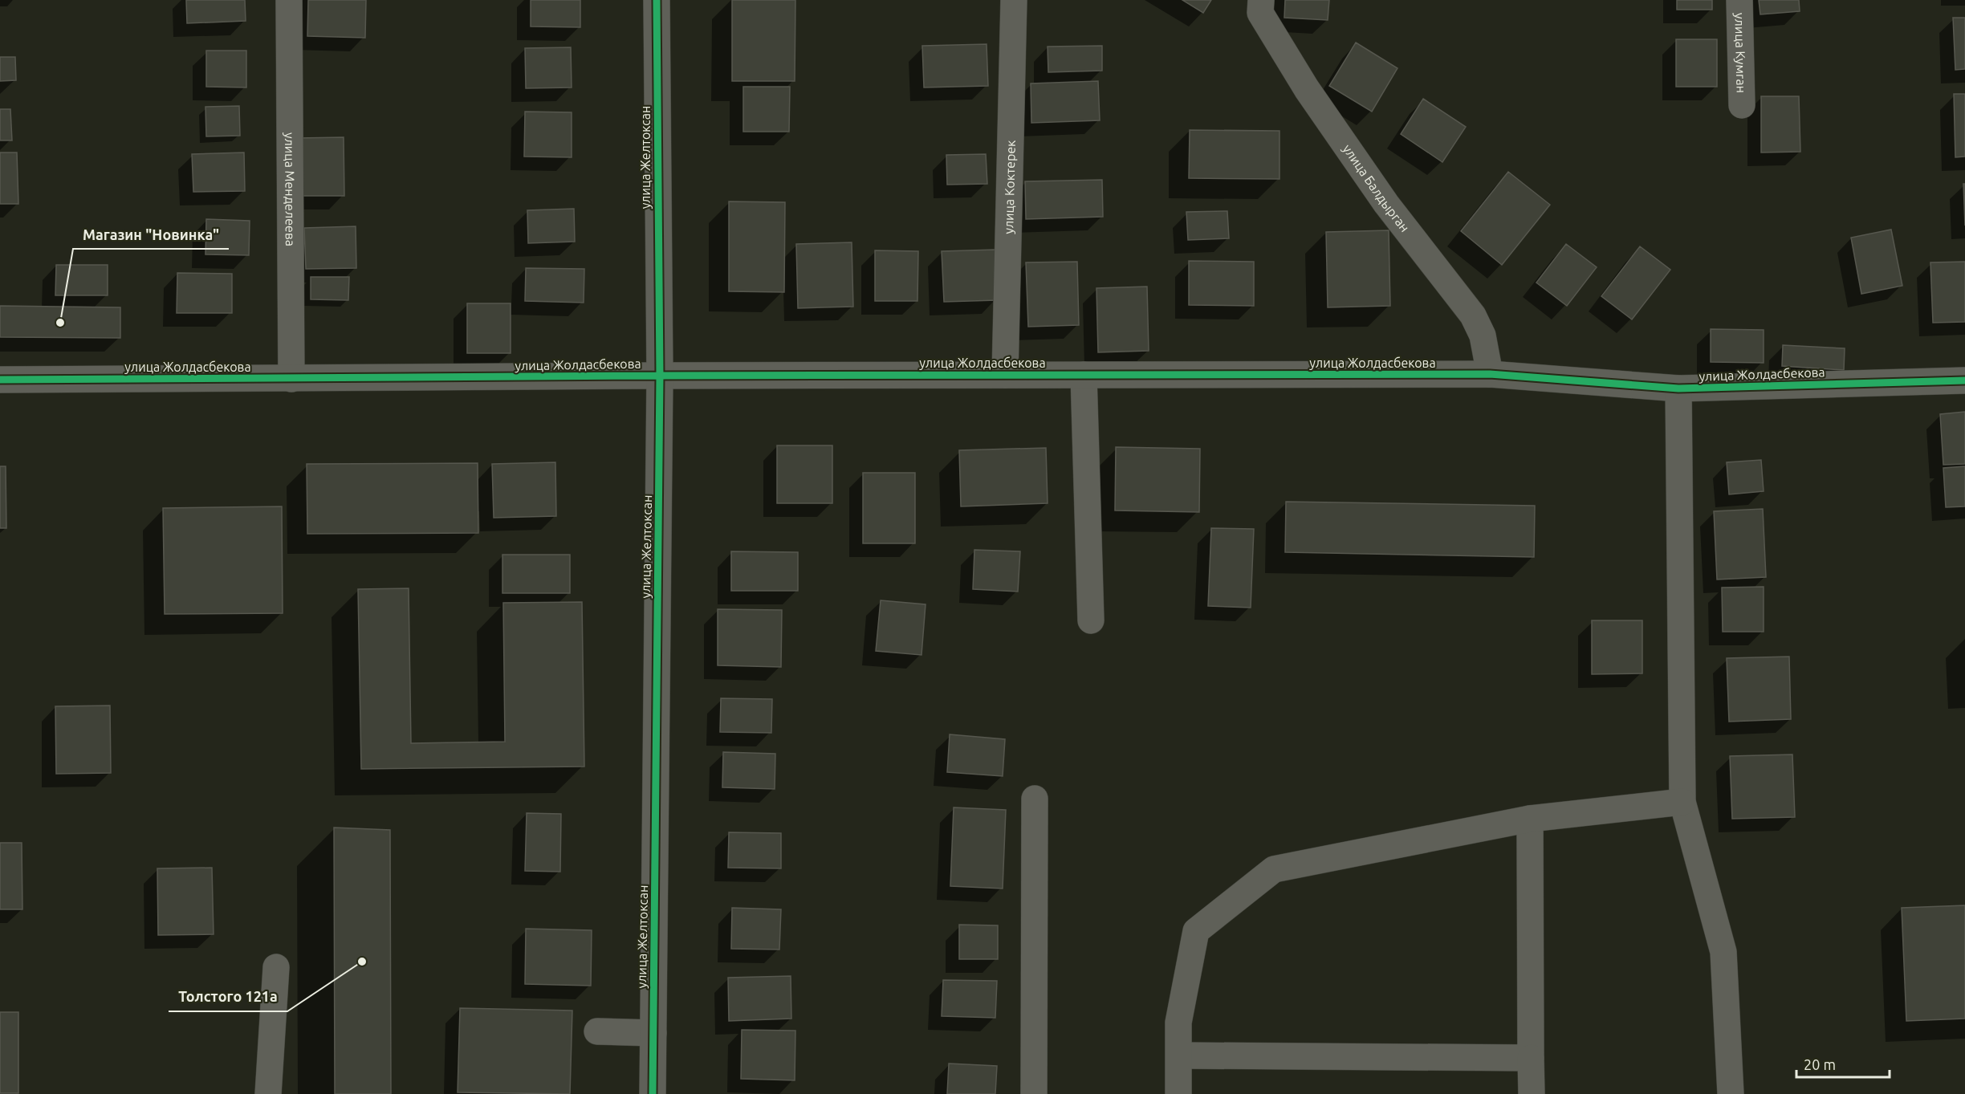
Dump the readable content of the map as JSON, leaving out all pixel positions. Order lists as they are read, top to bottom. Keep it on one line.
{"streets":{"street":["улица Кумган","улица Желтоксан","улица Коктерек","улица Балдырган","улица Менделеева","улица Жолдасбекова"]},"crossings":[["улица Желтоксан","улица Жолдасбекова"],["улица Коктерек","улица Жолдасбекова"],["улица Балдырган","улица Жолдасбекова"],["улица Менделеева","улица Жолдасбекова"]],"places":["Магазин \"Новинка\"","Толстого 121а"],"scale_bar":"20 m"}
